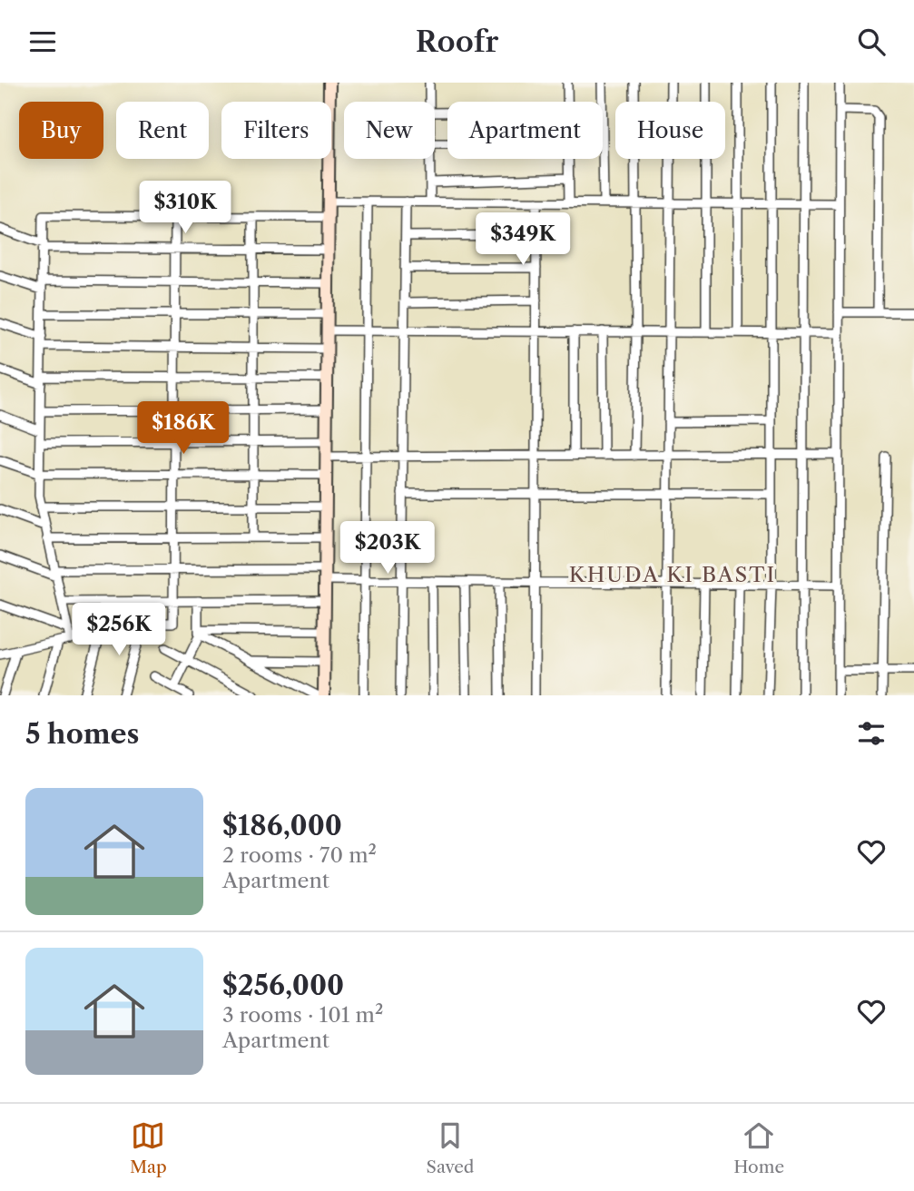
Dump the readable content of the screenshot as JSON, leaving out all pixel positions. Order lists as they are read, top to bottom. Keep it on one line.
{"districts":["KHUDA KI BASTI"],"page":{"header":"Roofr","chip":["Buy","Rent","Filters","New","Apartment","House"],"price":["$310K","$349K","$186K","$203K","$256K"],"heading":"5 homes","list":[{"name":"$186,000","note":"2 rooms · 70 m² · Apartment"},{"name":"$256,000","note":"3 rooms · 101 m² · Apartment"}],"tabs":["Map","Saved","Home"]}}
